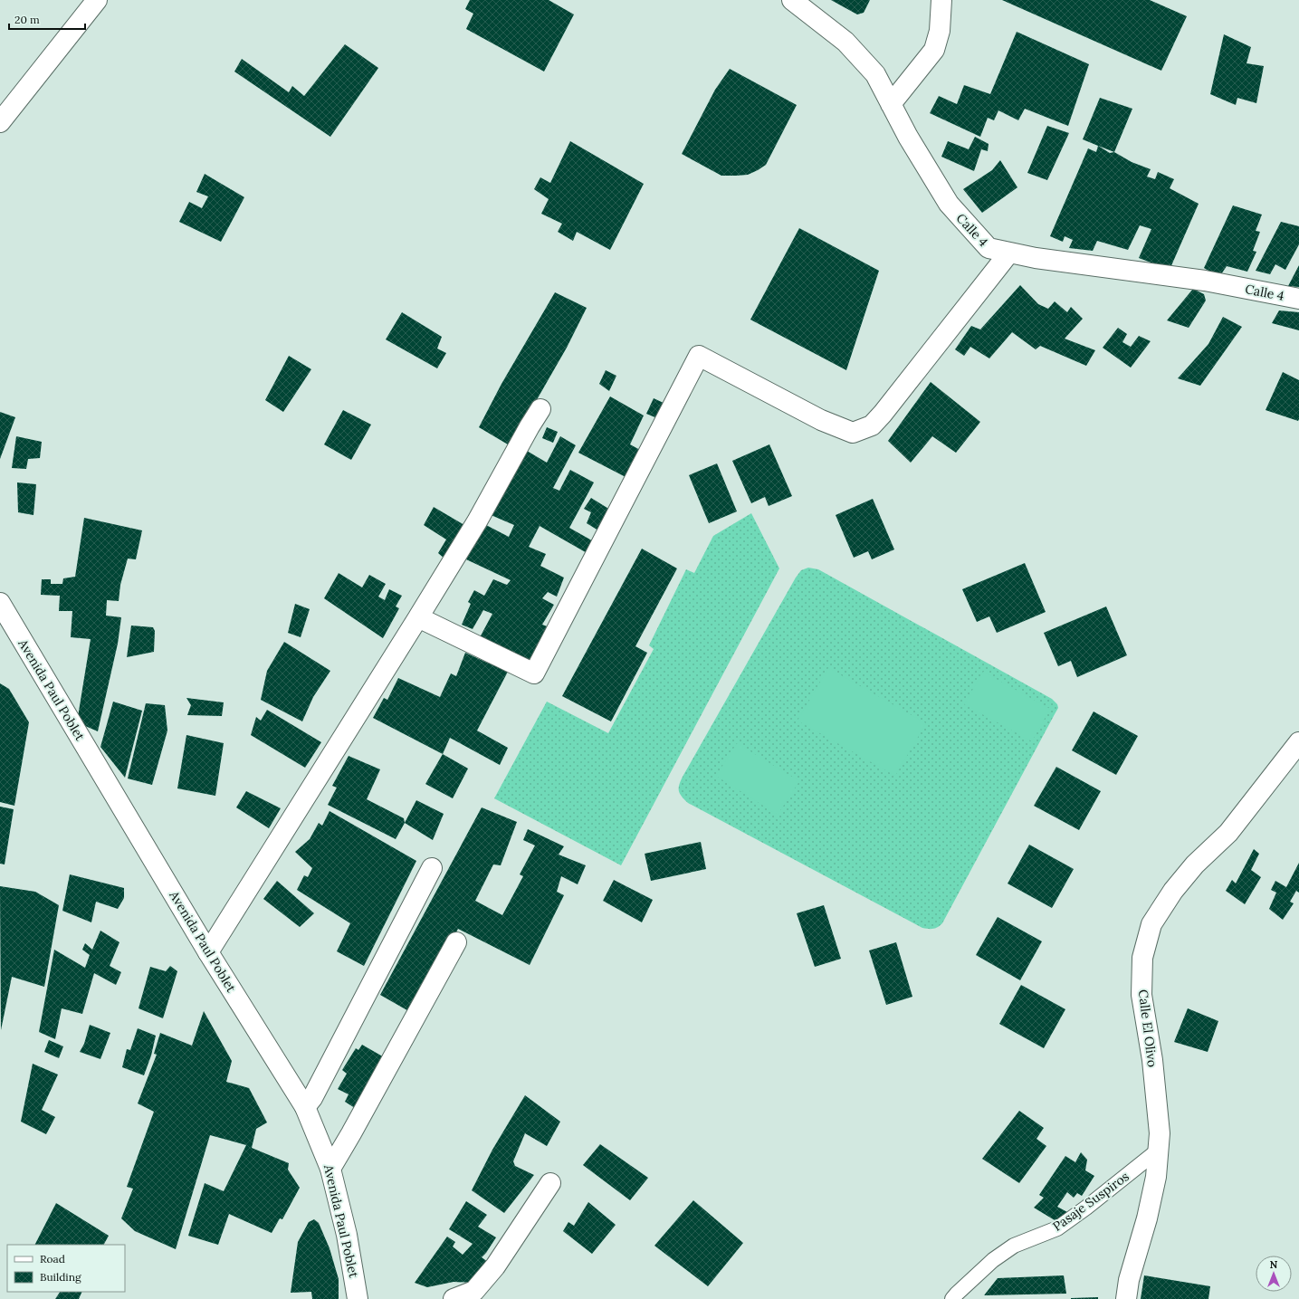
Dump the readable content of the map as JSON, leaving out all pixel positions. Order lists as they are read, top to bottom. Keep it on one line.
{"streets":{"street":["Calle 4","Avenida Paul Poblet","Calle El Olivo"],"lane":["Pasaje Suspiros"]},"crossings":[["Calle El Olivo","Pasaje Suspiros"]],"legend":["Road","Building"],"scale_bar":"20 m","north":"top"}
